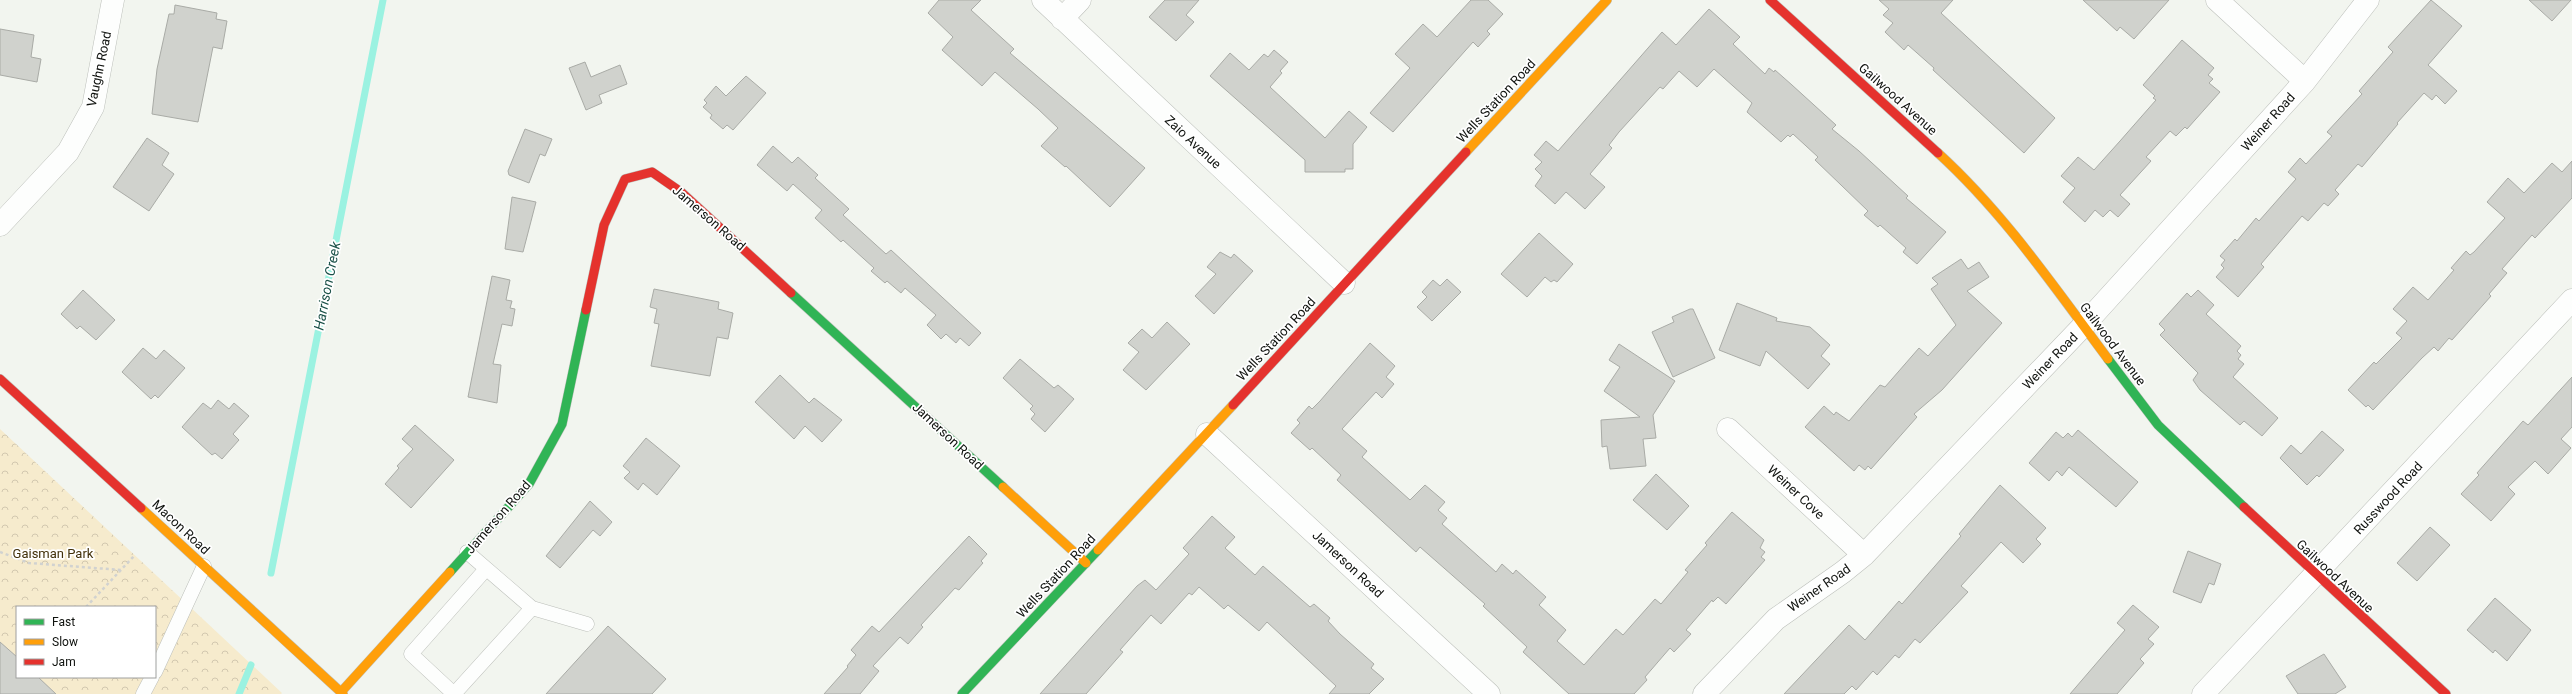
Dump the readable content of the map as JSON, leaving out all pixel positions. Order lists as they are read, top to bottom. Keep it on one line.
{"streets":{"street":["Vaughn Road","Gailwood Avenue","Wells Station Road","Weiner Road","Zaio Avenue","Jamerson Road","Weiner Cove","Russwood Road","Macon Road"]},"crossings":[["Gailwood Avenue","Weiner Road"],["Gailwood Avenue","Russwood Road"],["Wells Station Road","Zaio Avenue"],["Wells Station Road","Jamerson Road"],["Weiner Road","Weiner Cove"],["Jamerson Road","Macon Road"]],"water":["Harrison Creek"],"parks":["Gaisman Park"],"legend":["Fast","Slow","Jam"]}
